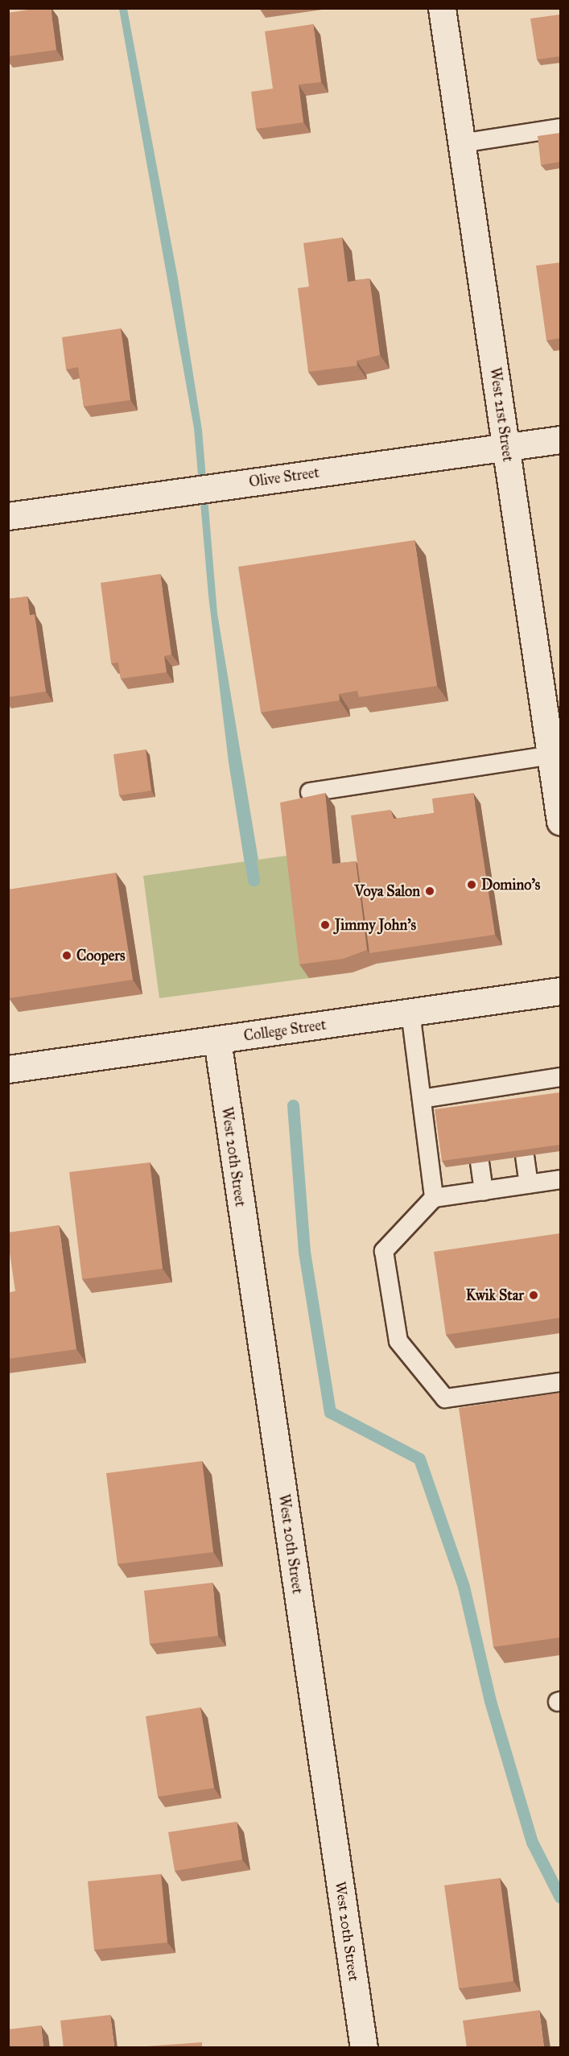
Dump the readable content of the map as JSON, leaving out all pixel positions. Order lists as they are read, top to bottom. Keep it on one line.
{"streets":{"street":["West 21st Street","Olive Street","College Street","West 20th Street"]},"crossings":[["West 21st Street","Olive Street"],["College Street","West 20th Street"]],"places":["Domino's","Voya Salon","Jimmy John's","Coopers","Kwik Star"]}
